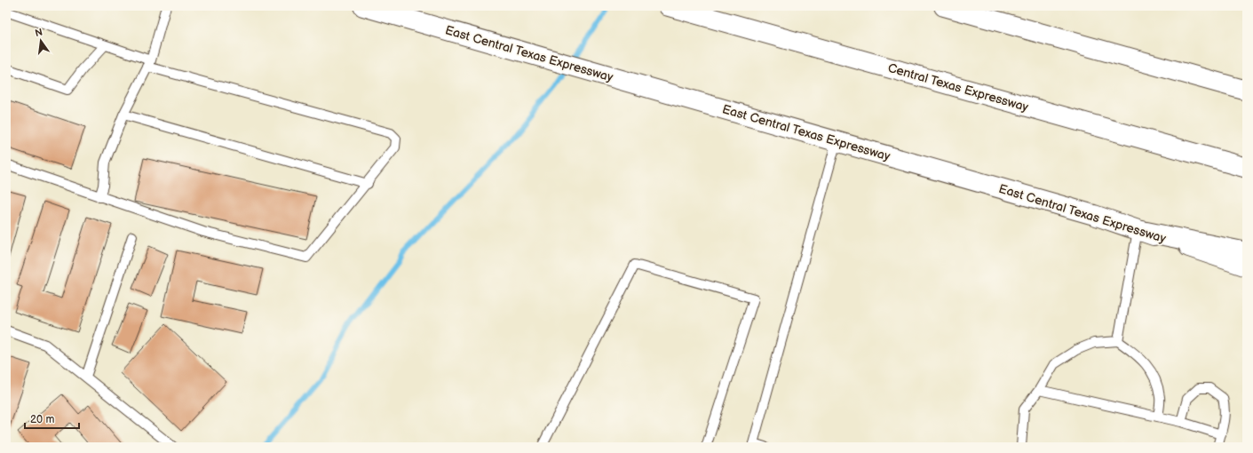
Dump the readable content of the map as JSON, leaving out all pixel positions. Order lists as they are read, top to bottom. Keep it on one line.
{"streets":{"main road":["East Central Texas Expressway","Central Texas Expressway"]},"scale_bar":"20 m","north":"top"}
